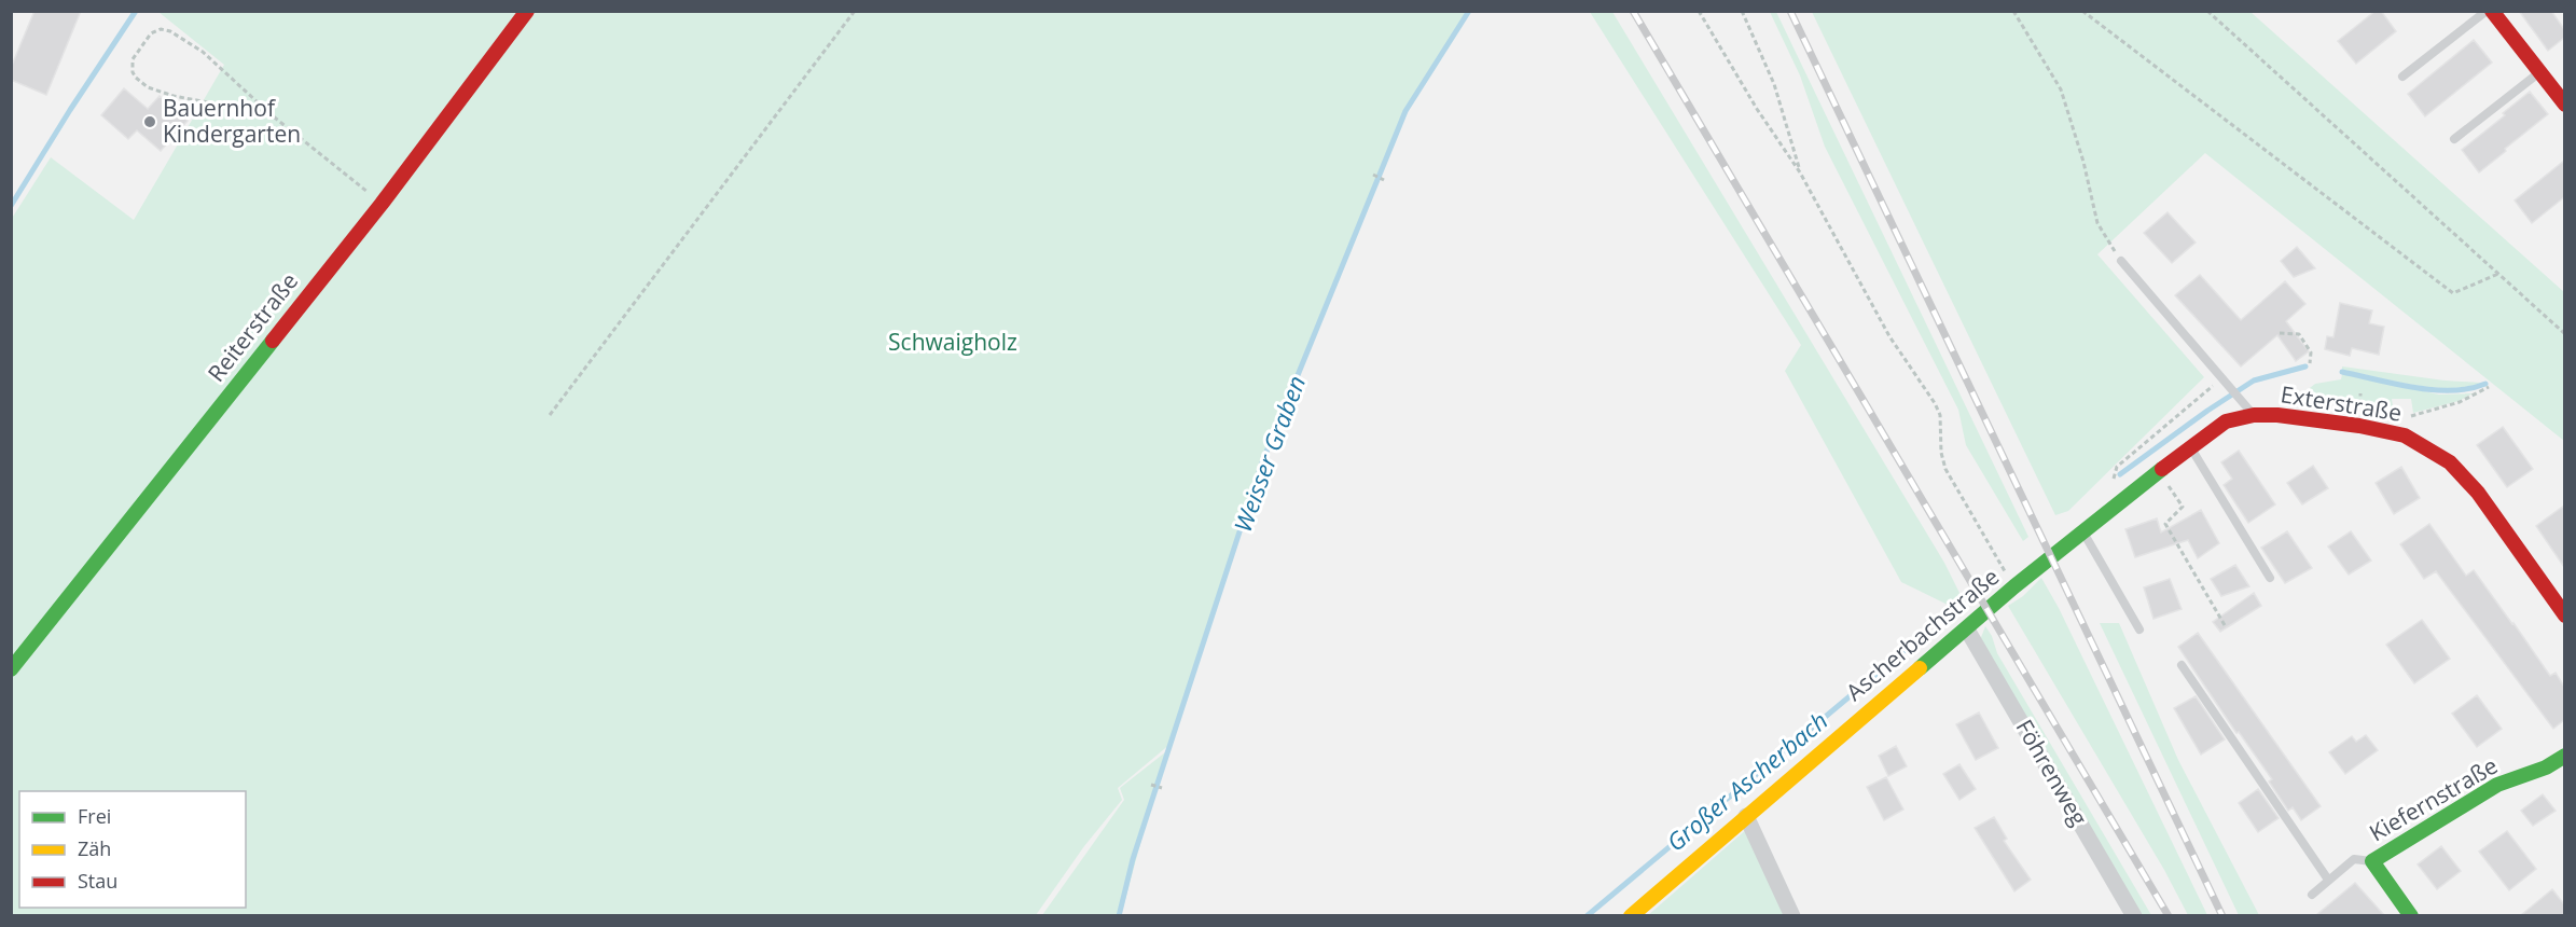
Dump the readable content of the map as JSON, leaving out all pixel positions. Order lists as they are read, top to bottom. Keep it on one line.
{"streets":{"street":["Reiterstraße","Exterstraße","Ascherbachstraße","Föhrenweg","Kiefernstraße"]},"crossings":[["Exterstraße","Ascherbachstraße"],["Ascherbachstraße","Föhrenweg"]],"water":["Weisser Graben","Großer Ascherbach"],"parks":["Schwaigholz"],"places":["Bauernhof Kindergarten"],"legend":["Frei","Zäh","Stau"]}
